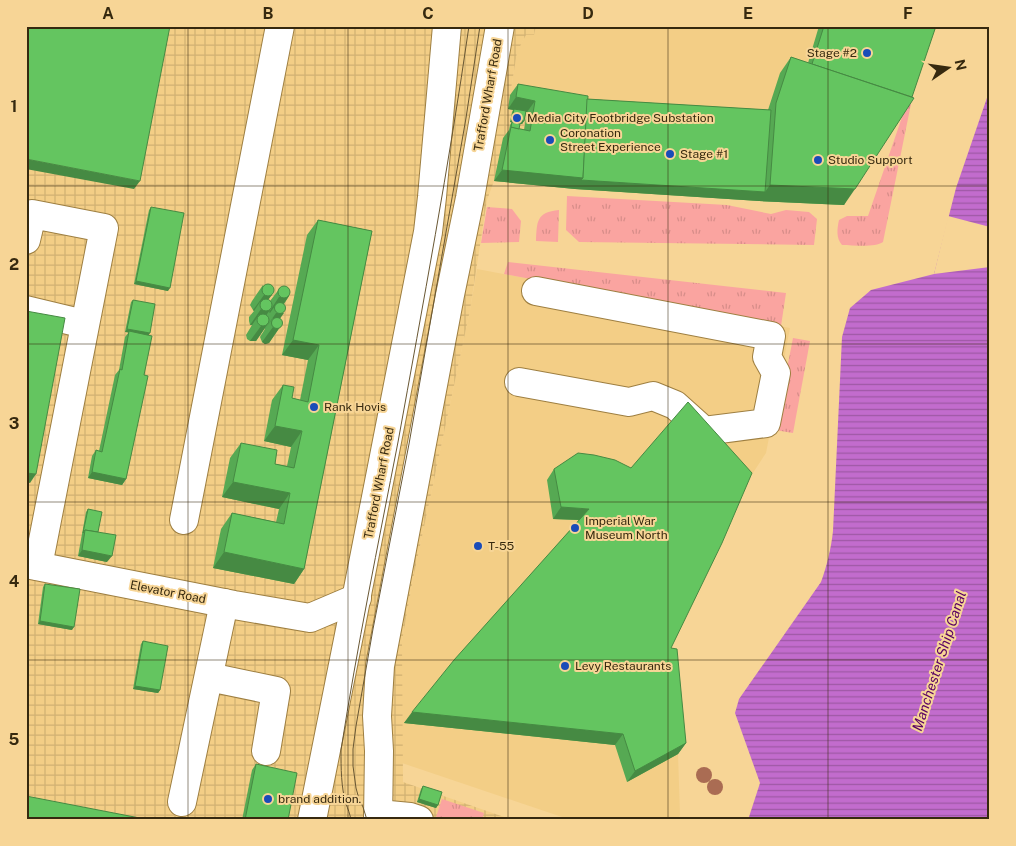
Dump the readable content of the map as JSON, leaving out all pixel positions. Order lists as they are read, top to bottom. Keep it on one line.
{"streets":{"street":["Trafford Wharf Road","Elevator Road"]},"water":["Manchester Ship Canal"],"places":["Stage #2","Media City Footbridge Substation","Coronation Street Experience","Stage #1","Studio Support","Rank Hovis","Imperial War Museum North","T-55","Levy Restaurants","brand addition."],"north":"right","grid":{"columns":["A","B","C","D","E","F"],"rows":["1","2","3","4","5"]}}
